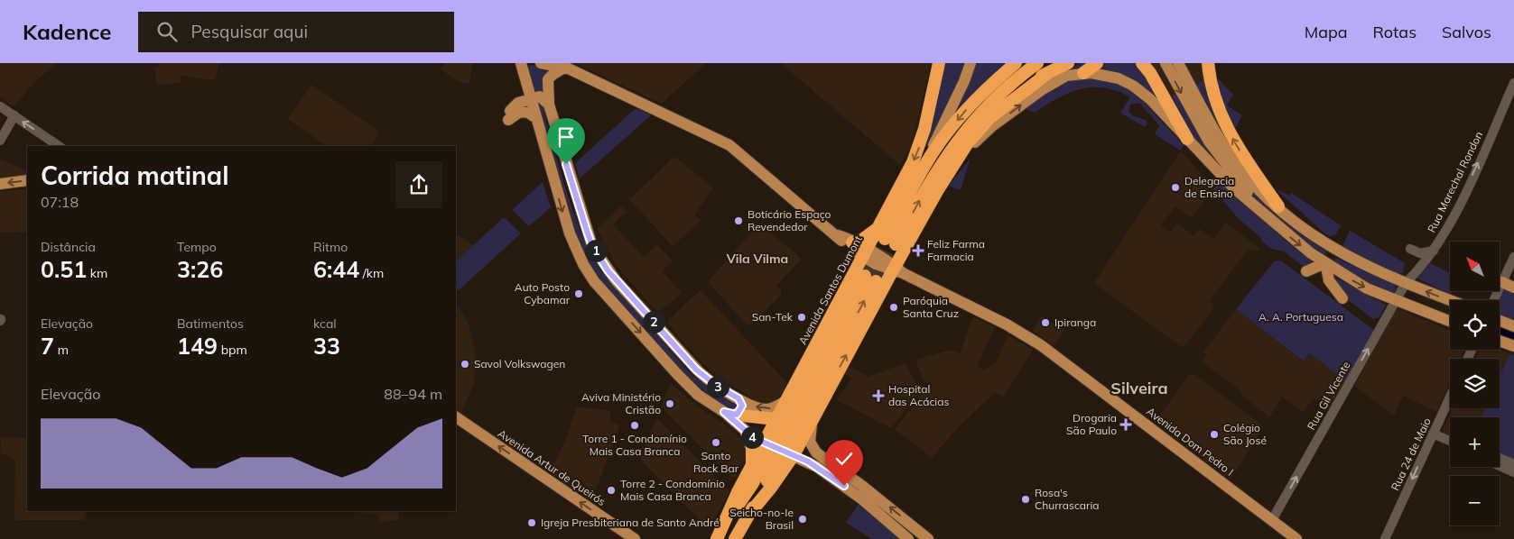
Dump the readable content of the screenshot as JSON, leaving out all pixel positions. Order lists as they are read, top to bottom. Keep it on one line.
{"streets":{"highway":["Avenida Santos Dumont"],"main road":["Avenida Dom Pedro I","Avenida Artur de Queirós"],"street":["Rua Marechal Rondon","Rua Gil Vicente","Rua 24 de Maio"]},"crossings":[["Rua Marechal Rondon","Rua Gil Vicente"],["Avenida Santos Dumont","Avenida Dom Pedro I"],["Rua Gil Vicente","Avenida Dom Pedro I"]],"one_way":["Rua Marechal Rondon","Rua Gil Vicente","Rua 24 de Maio","Avenida Artur de Queirós"],"districts":["Vila Vilma","Silveira"],"parks":["A. A. Portuguesa"],"places":{"other":["Delegacia de Ensino","Boticário Espaço Revendedor","Auto Posto Cybamar","Paróquia Santa Cruz","San-Tek","Ipiranga","Savol Volkswagen","Aviva Ministério Cristão","Torre 1 - Condomínio Mais Casa Branca","Colégio São José","Santo Rock Bar","Torre 2 - Condomínio Mais Casa Branca","Rosa's Churrascaria","Seicho-no-Ie Brasil","Igreja Presbiteriana de Santo André"],"health":["Feliz Farma Farmacia","Hospital das Acácias","Drogaria São Paulo"]},"north":"top left","page":{"header":"Kadence","search":"Pesquisar aqui","nav":["Mapa","Rotas","Salvos"],"heading":["Corrida matinal","07:18"],"stats":[["Distância","0.51 km"],["Tempo","3:26"],["Ritmo","6:44 /km"],["Elevação","7 m"],["Batimentos","149 bpm"],["kcal","33"]],"pins":["1","2","3","4"],"map_buttons":["+","−"],"chart":["Elevação","88–94 m"]}}
